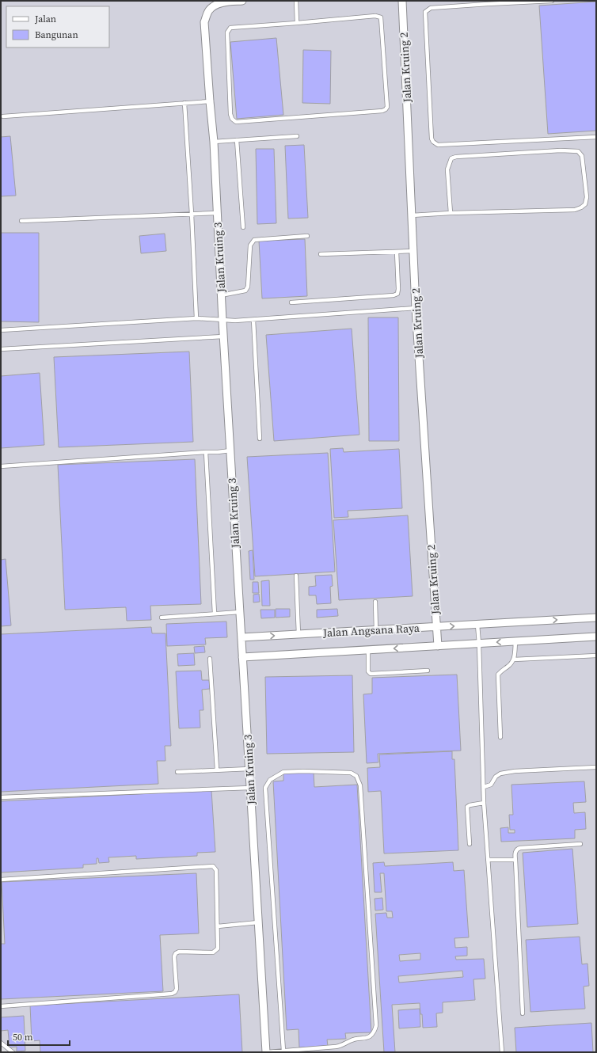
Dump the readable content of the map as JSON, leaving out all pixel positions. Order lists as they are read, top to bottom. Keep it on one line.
{"streets":{"street":["Jalan Kruing 2","Jalan Kruing 3","Jalan Angsana Raya"]},"crossings":[["Jalan Kruing 2","Jalan Angsana Raya"],["Jalan Kruing 3","Jalan Angsana Raya"]],"legend":["Jalan","Bangunan"],"scale_bar":"50 m"}
